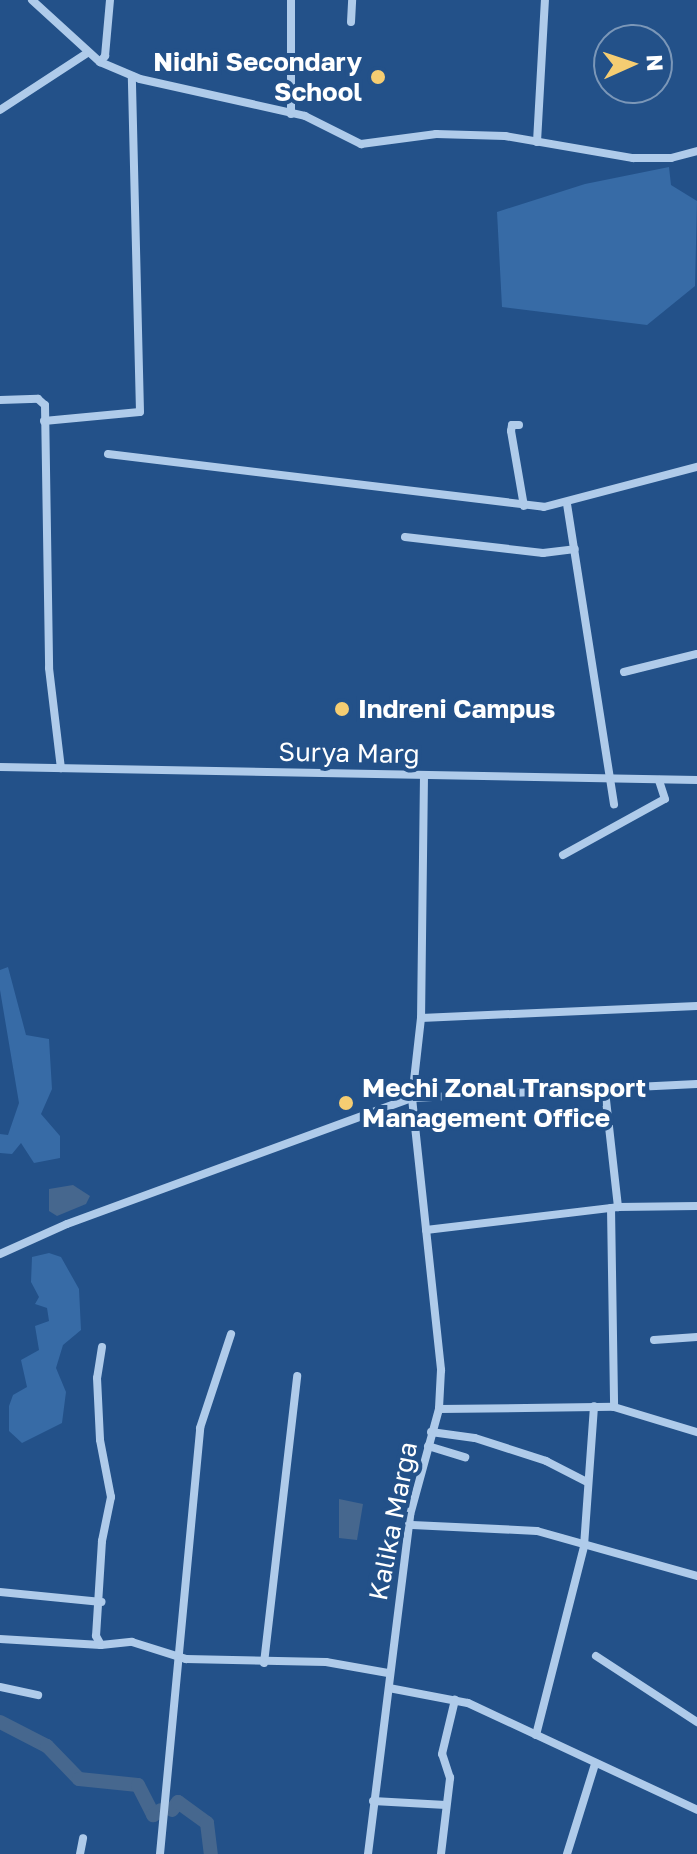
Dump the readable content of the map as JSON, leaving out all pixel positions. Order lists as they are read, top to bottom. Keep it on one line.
{"streets":{"street":["Surya Marg","Kalika Marga"]},"places":["Nidhi Secondary School","Indreni Campus","Mechi Zonal Transport Management Office"],"north":"right"}
